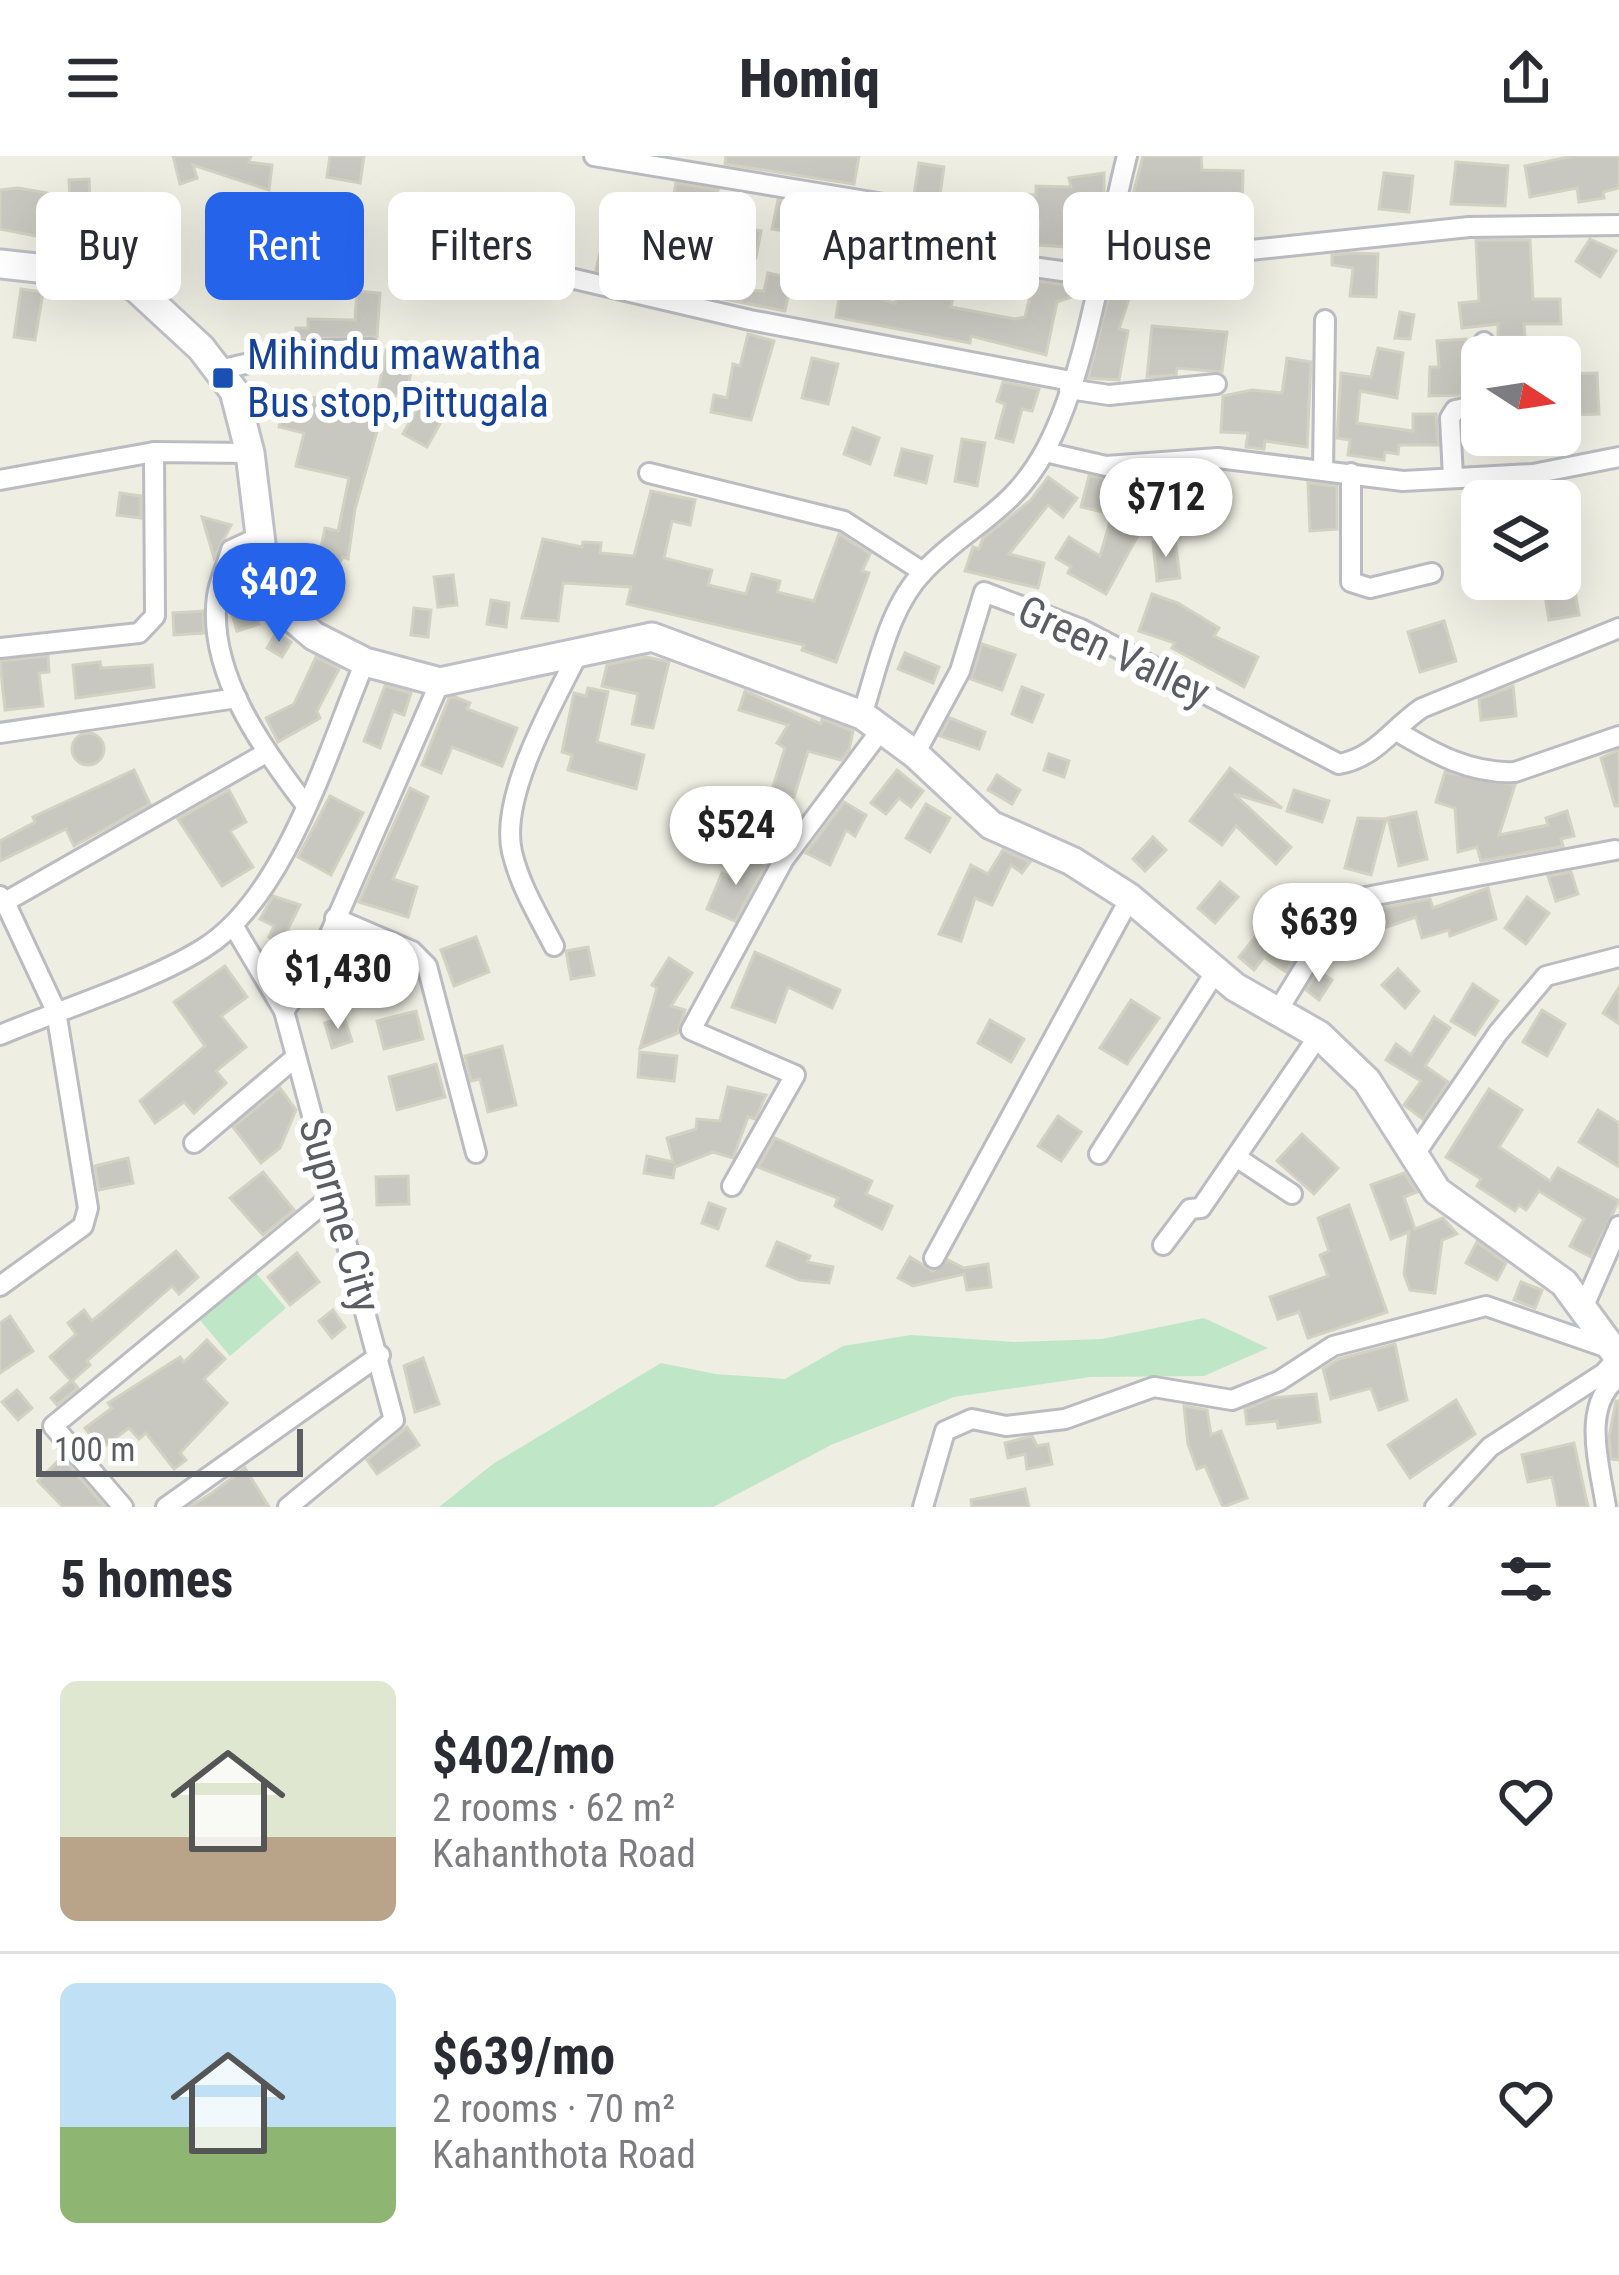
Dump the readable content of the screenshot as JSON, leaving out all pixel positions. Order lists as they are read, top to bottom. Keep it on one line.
{"streets":{"street":["Green Valley","Suprme City"]},"places":{"transit":["Mihindu mawatha Bus stop,Pittugala"]},"scale_bar":"100 m","north":"right","page":{"header":"Homiq","chip":["Buy","Rent","Filters","New","Apartment","House"],"price":["$712","$402","$524","$639","$1,430"],"scale":"100 m","heading":"5 homes","list":[{"name":"$402/mo","note":"2 rooms · 62 m² · Kahanthota Road"},{"name":"$639/mo","note":"2 rooms · 70 m² · Kahanthota Road"}]}}
